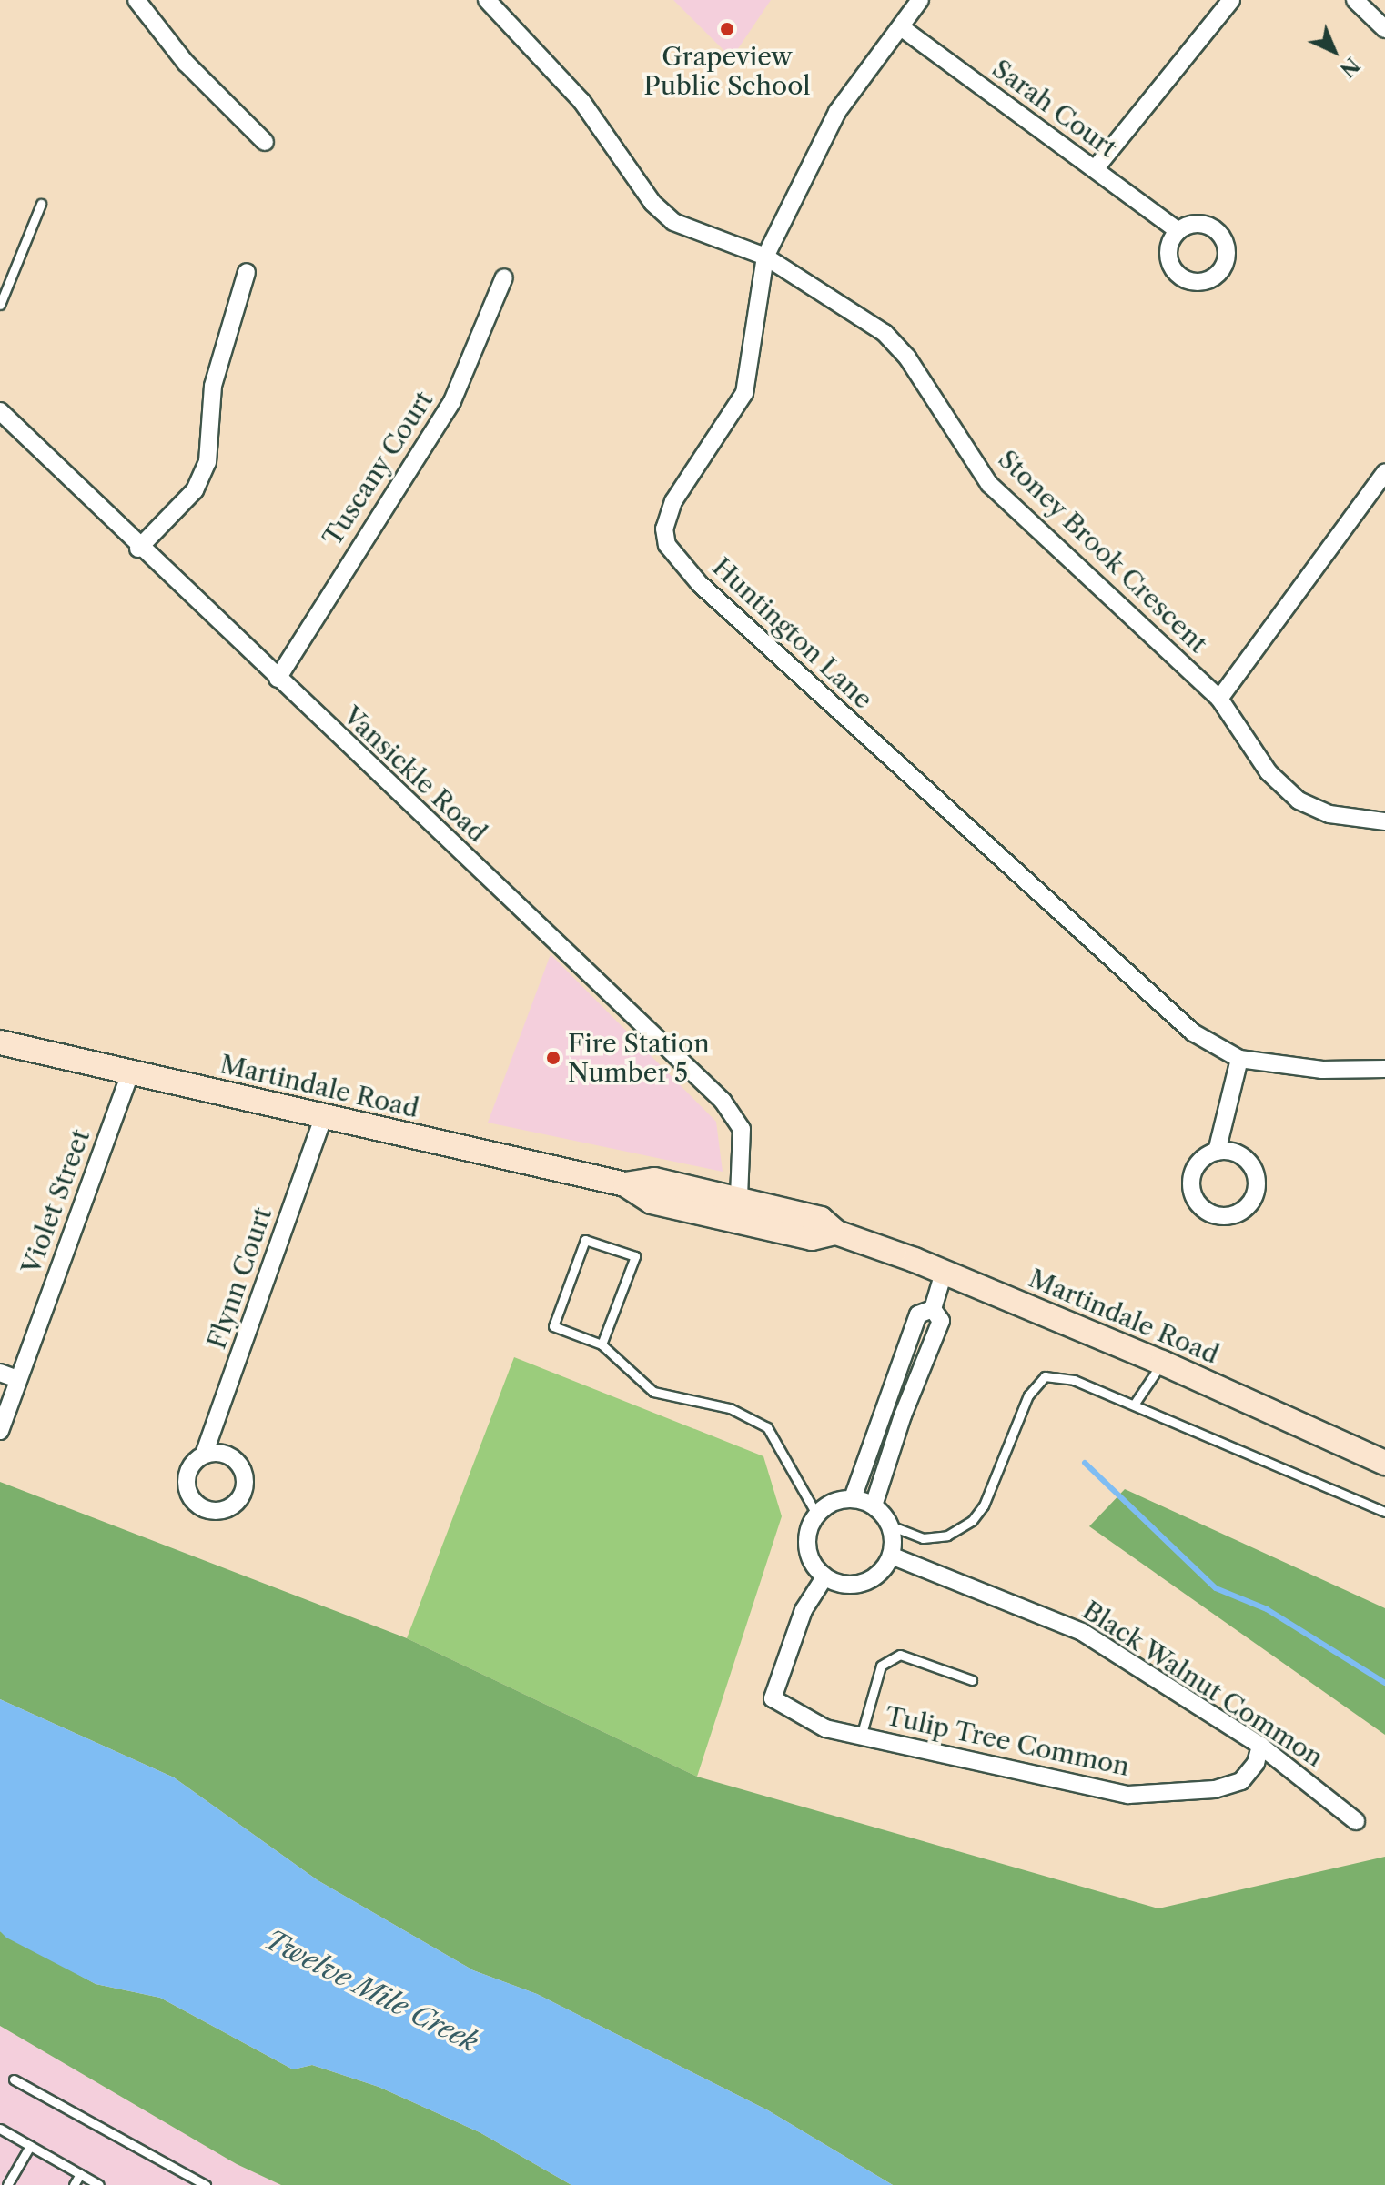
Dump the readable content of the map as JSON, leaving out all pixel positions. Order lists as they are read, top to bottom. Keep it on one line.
{"streets":{"main road":["Martindale Road"],"street":["Sarah Court","Tuscany Court","Stoney Brook Crescent","Huntington Lane","Vansickle Road","Violet Street","Flynn Court","Black Walnut Common","Tulip Tree Common"]},"crossings":[["Sarah Court","Huntington Lane"],["Tuscany Court","Vansickle Road"],["Stoney Brook Crescent","Huntington Lane"],["Vansickle Road","Martindale Road"],["Martindale Road","Violet Street"],["Martindale Road","Flynn Court"],["Black Walnut Common","Tulip Tree Common"]],"water":["Twelve Mile Creek"],"places":["Grapeview Public School","Fire Station Number 5"],"north":"bottom right"}
